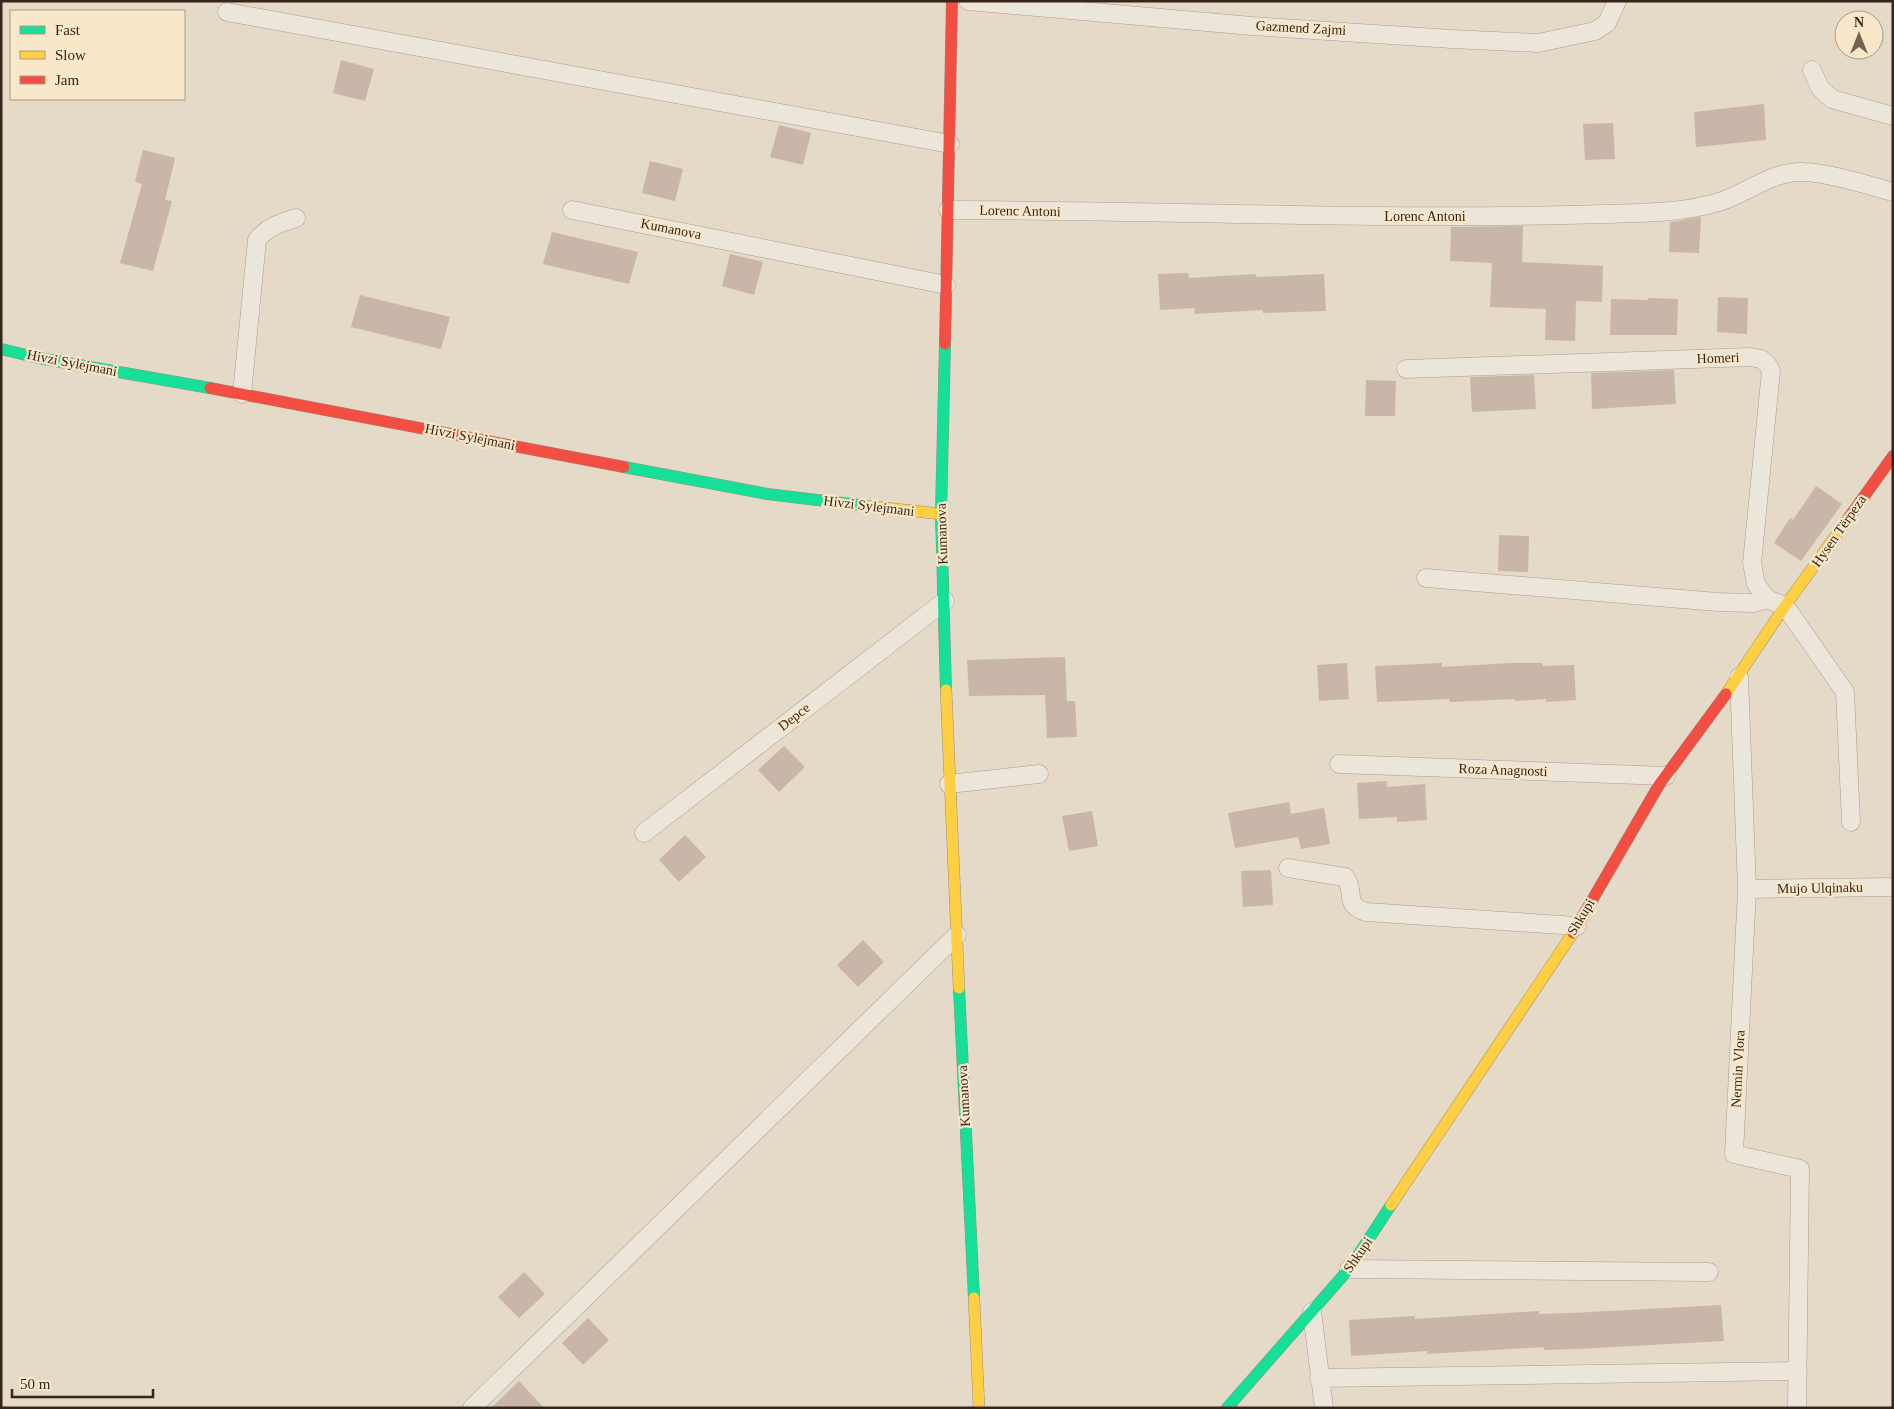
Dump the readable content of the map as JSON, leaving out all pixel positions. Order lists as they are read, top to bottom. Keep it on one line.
{"streets":{"street":["Gazmend Zajmi","Lorenc Antoni","Kumanova","Homeri","Hivzi Sylejmani","Hysen Tërpeza","Depce","Roza Anagnosti","Mujo Ulqinaku","Shkupi","Nermin Vlora"]},"crossings":[["Lorenc Antoni","Kumanova"],["Kumanova","Hivzi Sylejmani"],["Kumanova","Depce"],["Hysen Tërpeza","Shkupi"],["Roza Anagnosti","Shkupi"],["Mujo Ulqinaku","Nermin Vlora"],["Shkupi","Nermin Vlora"]],"legend":["Fast","Slow","Jam"],"scale_bar":"50 m","north":"top"}
